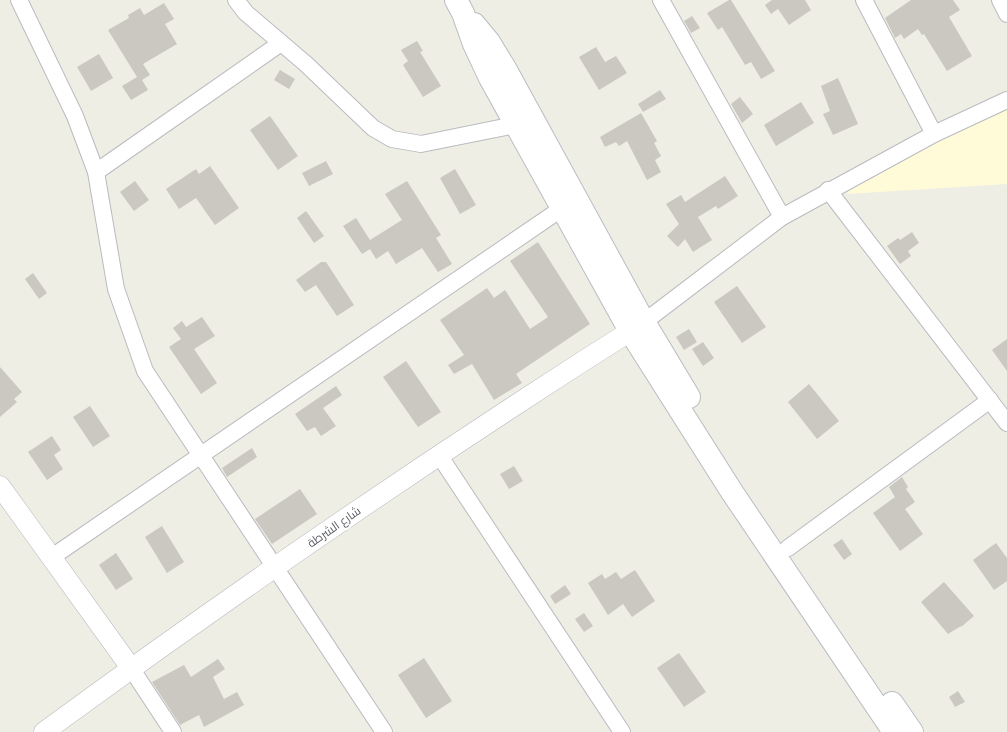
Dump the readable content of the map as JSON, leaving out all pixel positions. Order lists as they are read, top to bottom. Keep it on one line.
{"streets":{"street":["شارع الشرطة"]}}
